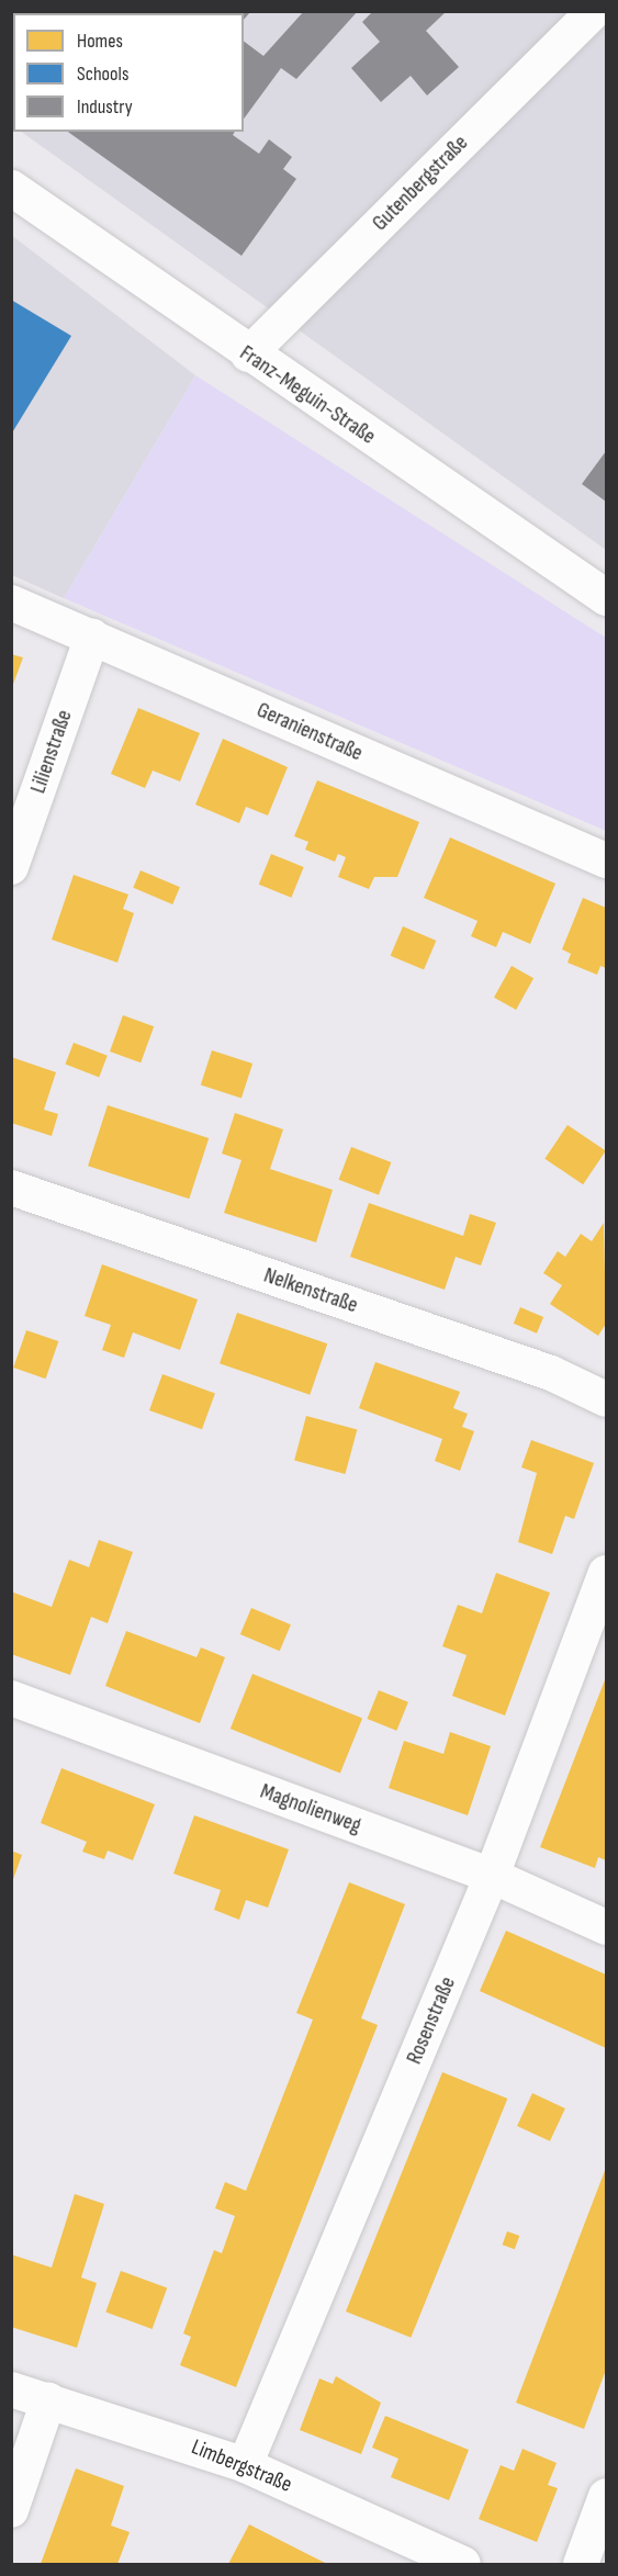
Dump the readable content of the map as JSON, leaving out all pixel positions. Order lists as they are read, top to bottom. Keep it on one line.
{"streets":{"street":["Gutenbergstraße","Franz-Meguin-Straße","Geranienstraße","Lilienstraße","Nelkenstraße","Magnolienweg","Rosenstraße","Limbergstraße"]},"crossings":[["Gutenbergstraße","Franz-Meguin-Straße"],["Geranienstraße","Lilienstraße"],["Magnolienweg","Rosenstraße"],["Rosenstraße","Limbergstraße"]],"legend":["Homes","Schools","Industry"]}
